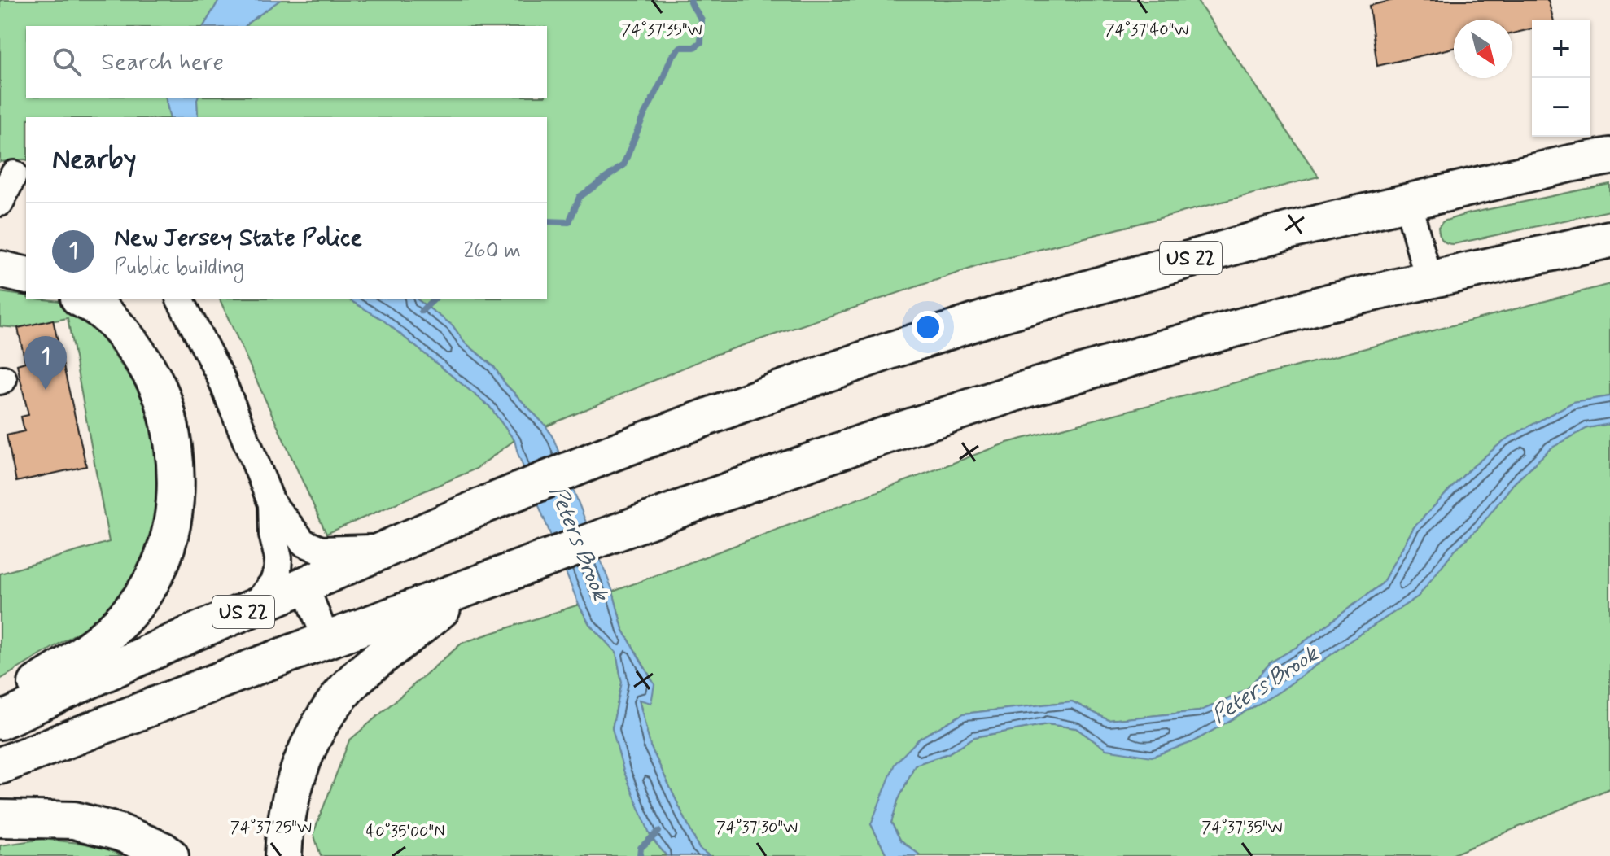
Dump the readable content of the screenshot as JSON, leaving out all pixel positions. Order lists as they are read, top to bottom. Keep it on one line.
{"streets":{"highway":["US 22"]},"water":["Peters Brook"],"north":"bottom right","page":{"map_buttons":["+","−"],"search":"Search here","heading":"Nearby","list":[{"mark":"1","name":"New Jersey State Police","note":"Public building","value":"260 m"}],"pins":"1"},"coordinates":["74°37'35\"W","74°37'40\"W","74°37'25\"W","74°37'30\"W","40°35'00\"N"]}
